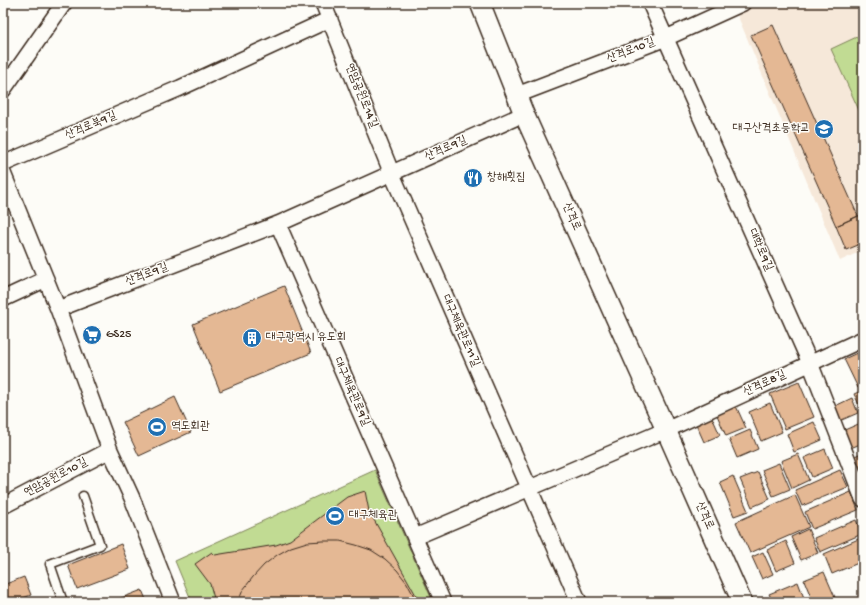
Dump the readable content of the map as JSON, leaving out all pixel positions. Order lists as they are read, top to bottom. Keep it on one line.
{"streets":{"street":["산격로10길","연암공원로14길","산격로북9길","산격로9길","산격로","대학로9길","대구체육관로11길","산격로8길","대구체육관로9길","연암공원로10길"]},"crossings":[["산격로10길","산격로"],["산격로10길","대학로9길"],["연암공원로14길","산격로북9길"],["연암공원로14길","산격로9길"],["연암공원로14길","대구체육관로11길"],["산격로9길","산격로"],["산격로9길","대구체육관로11길"],["산격로9길","대구체육관로9길"],["산격로","산격로8길"],["대학로9길","산격로8길"]],"places":{"school or university":["대구산격초등학교"],"restaurant":["창해횟집"],"supermarket":["GS25"],"building":["대구광역시 유도회"],"sports":["역도회관","대구체육관"]}}
